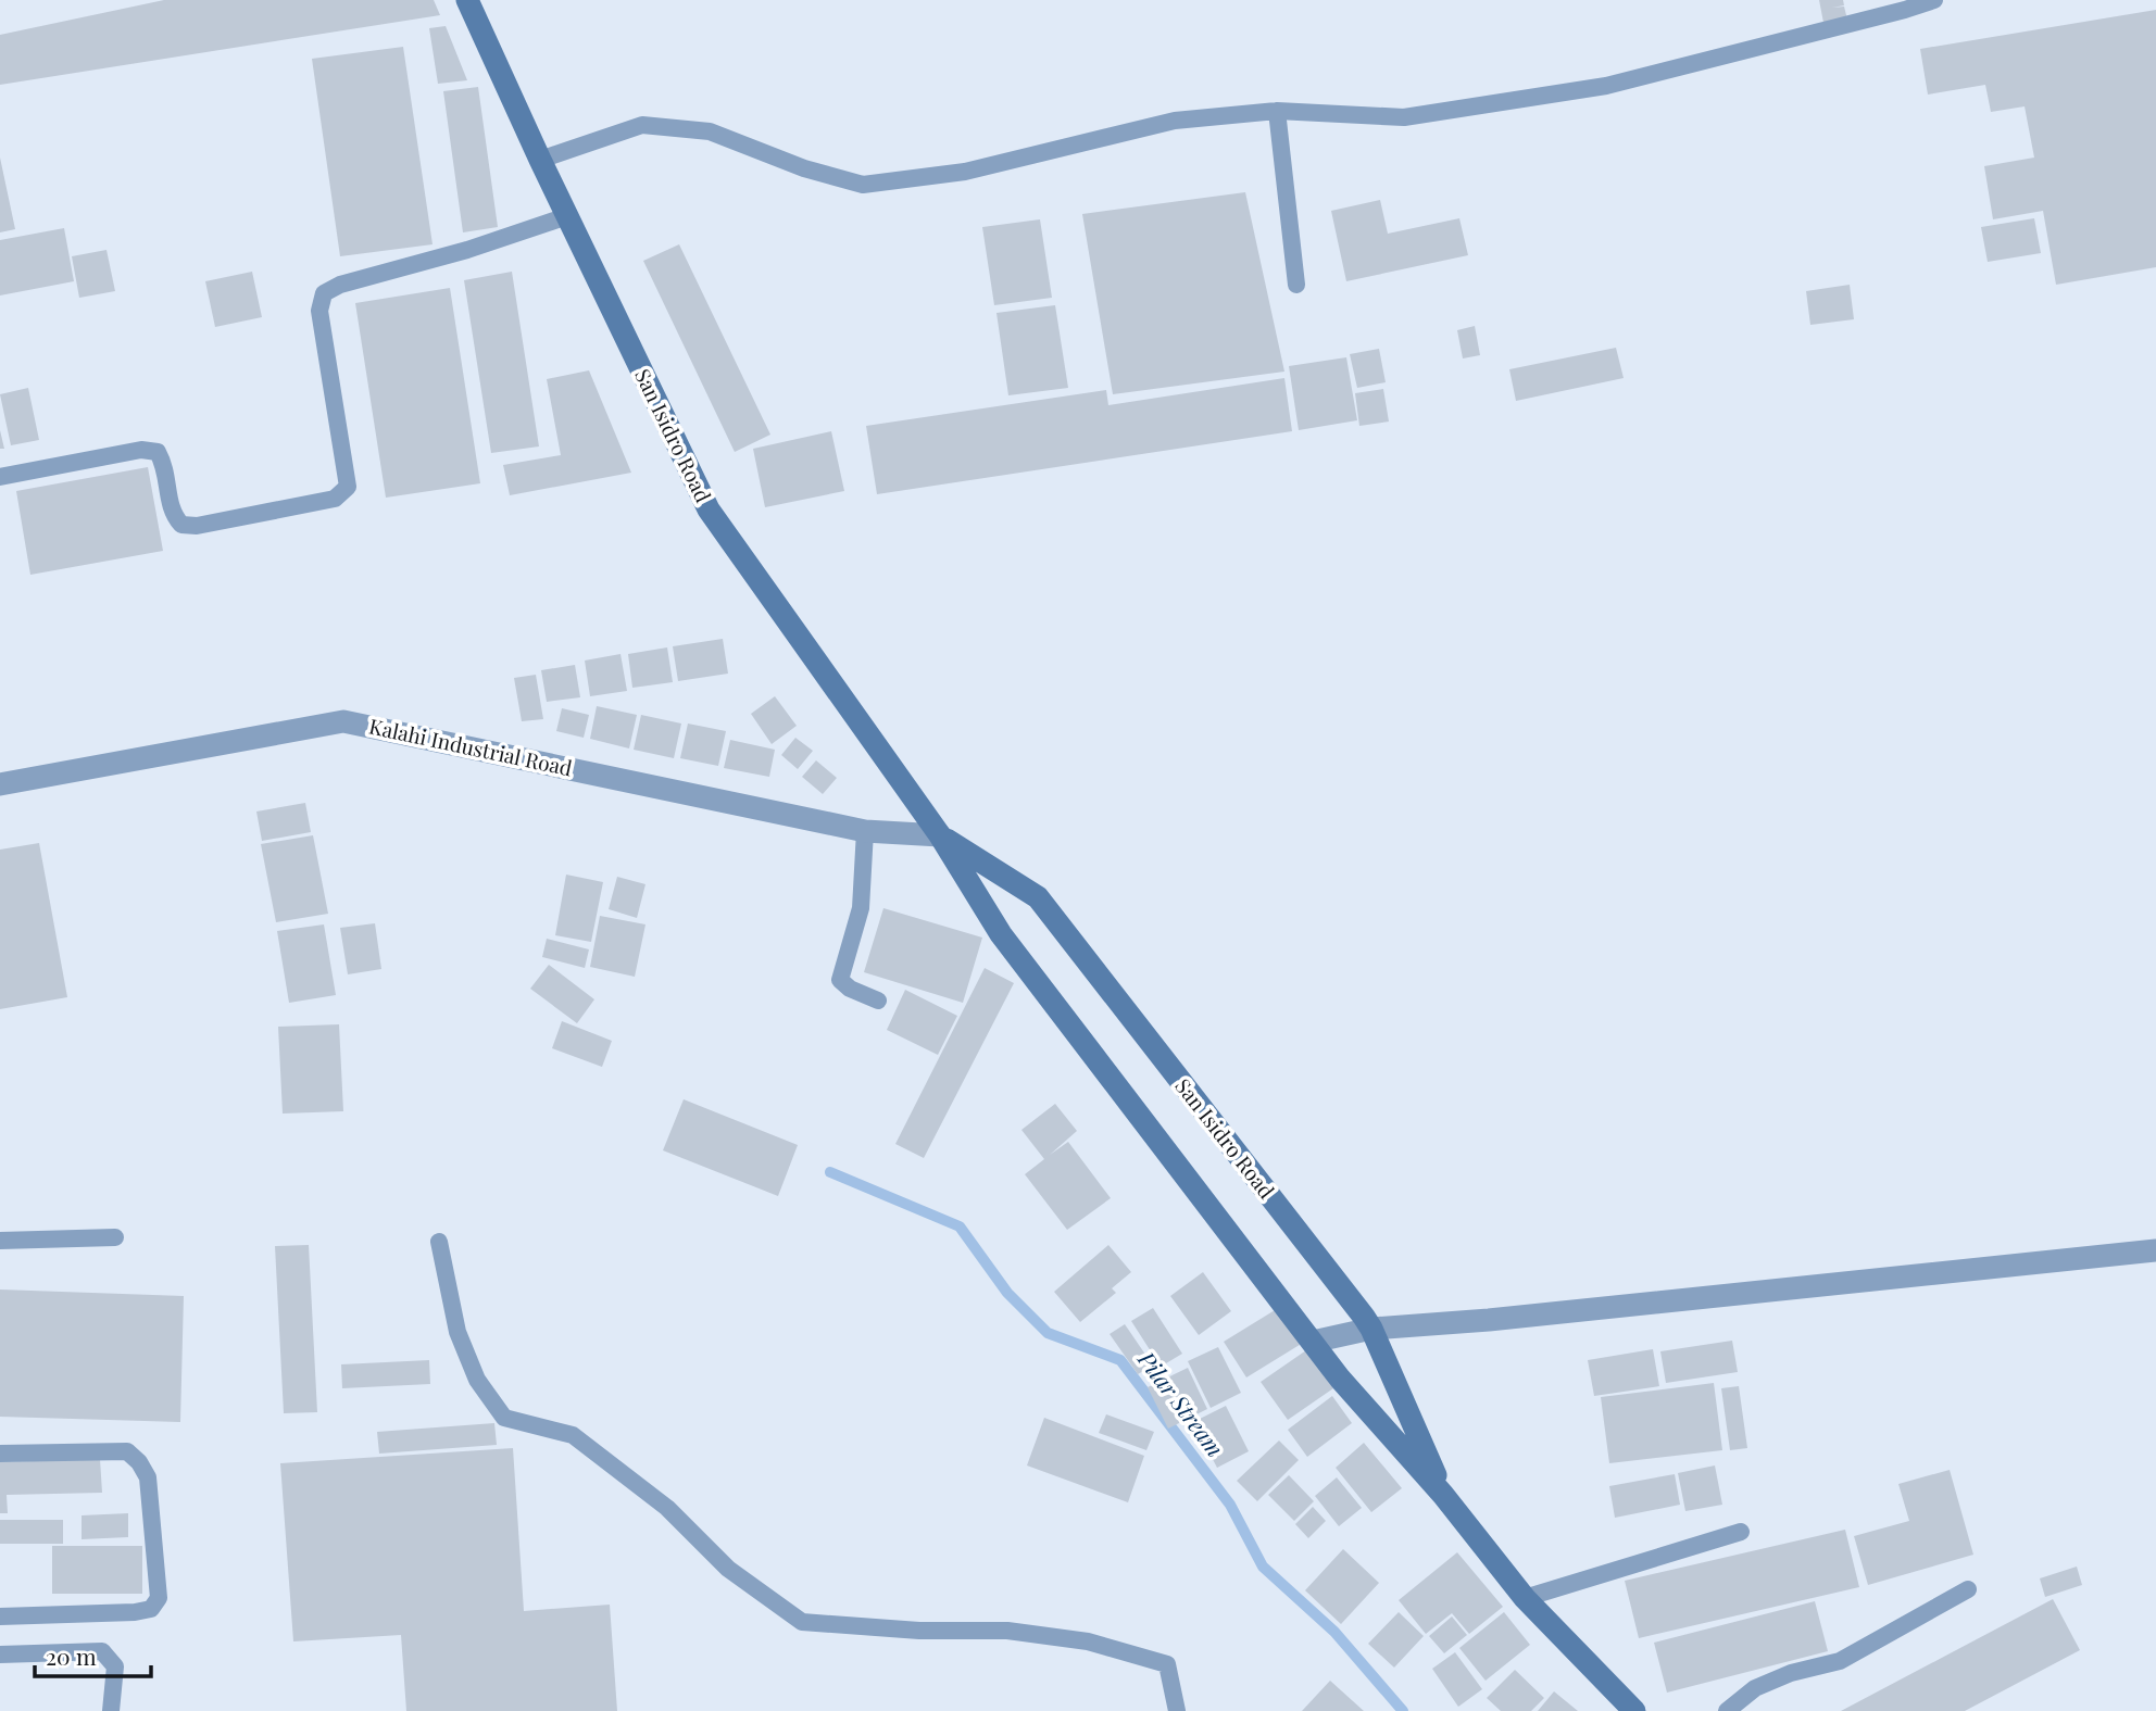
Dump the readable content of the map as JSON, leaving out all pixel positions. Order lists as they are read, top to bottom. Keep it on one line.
{"streets":{"main road":["San Isidro Road"],"street":["Kalahi Industrial Road"]},"crossings":[["San Isidro Road","Kalahi Industrial Road"]],"water":["Pilar Stream"],"scale_bar":"20 m"}
